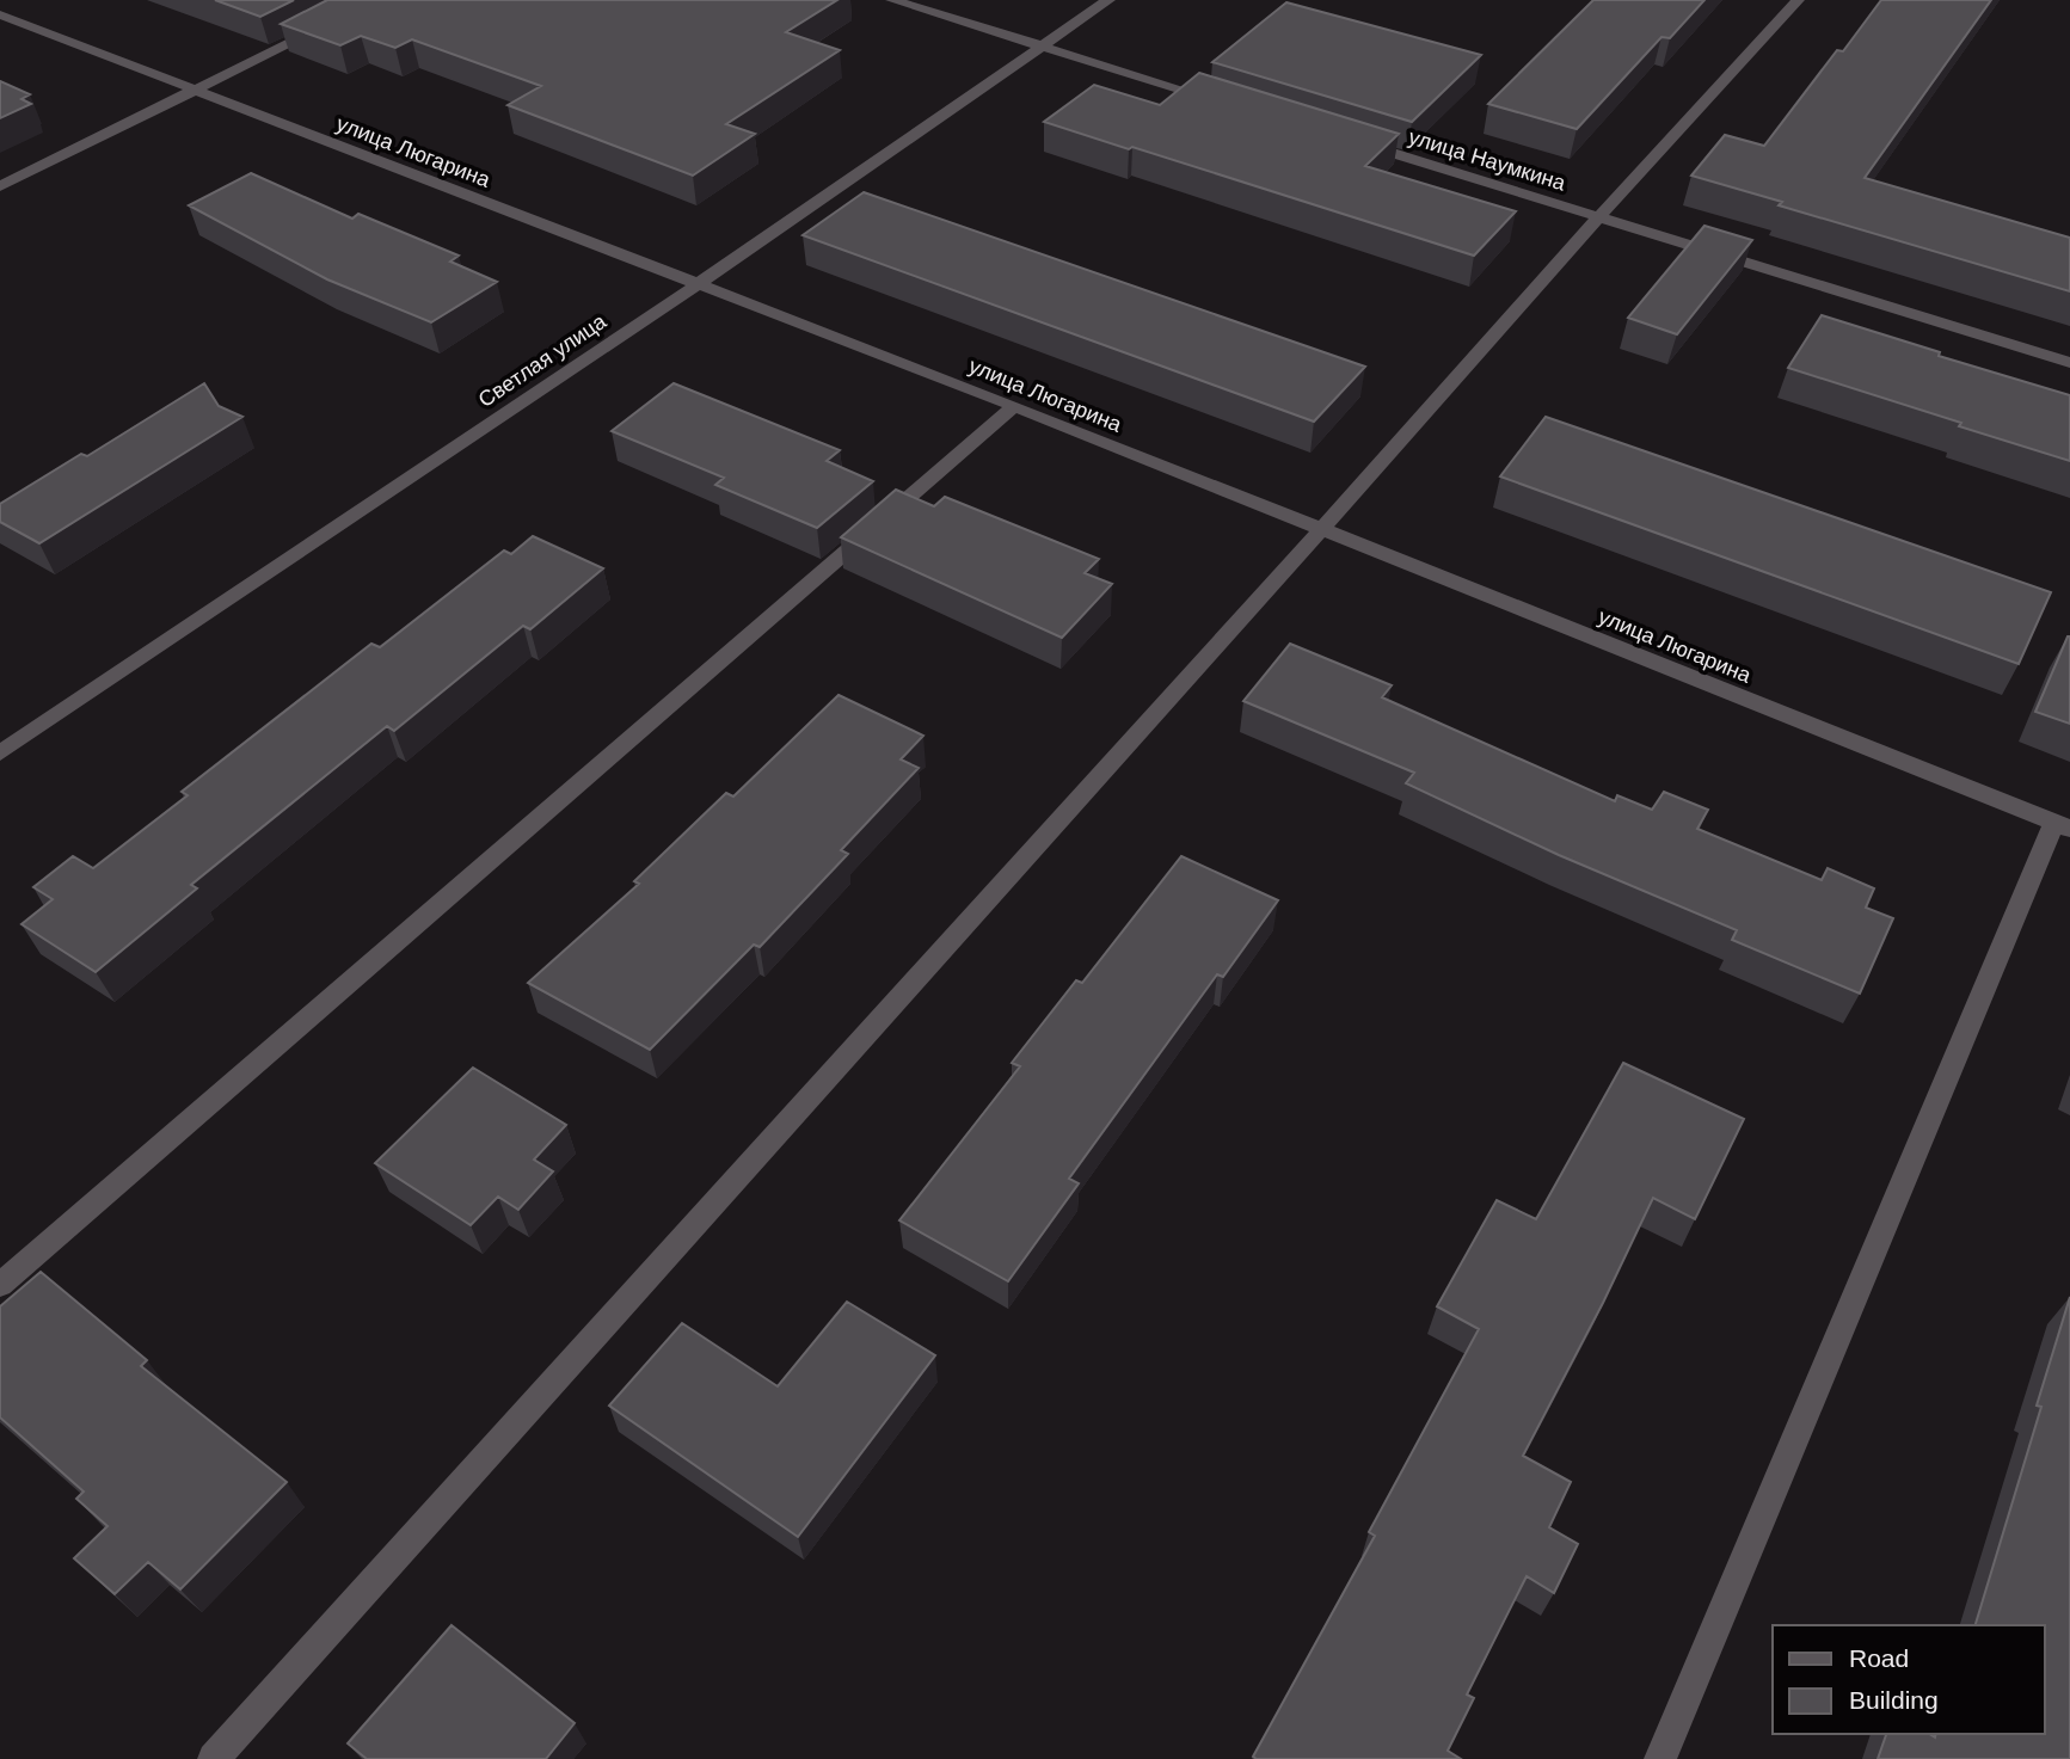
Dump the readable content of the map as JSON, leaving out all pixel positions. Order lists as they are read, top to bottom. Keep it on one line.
{"streets":{"street":["улица Люгарина","улица Наумкина","Светлая улица"]},"crossings":[["улица Люгарина","Светлая улица"]],"legend":["Road","Building"]}
